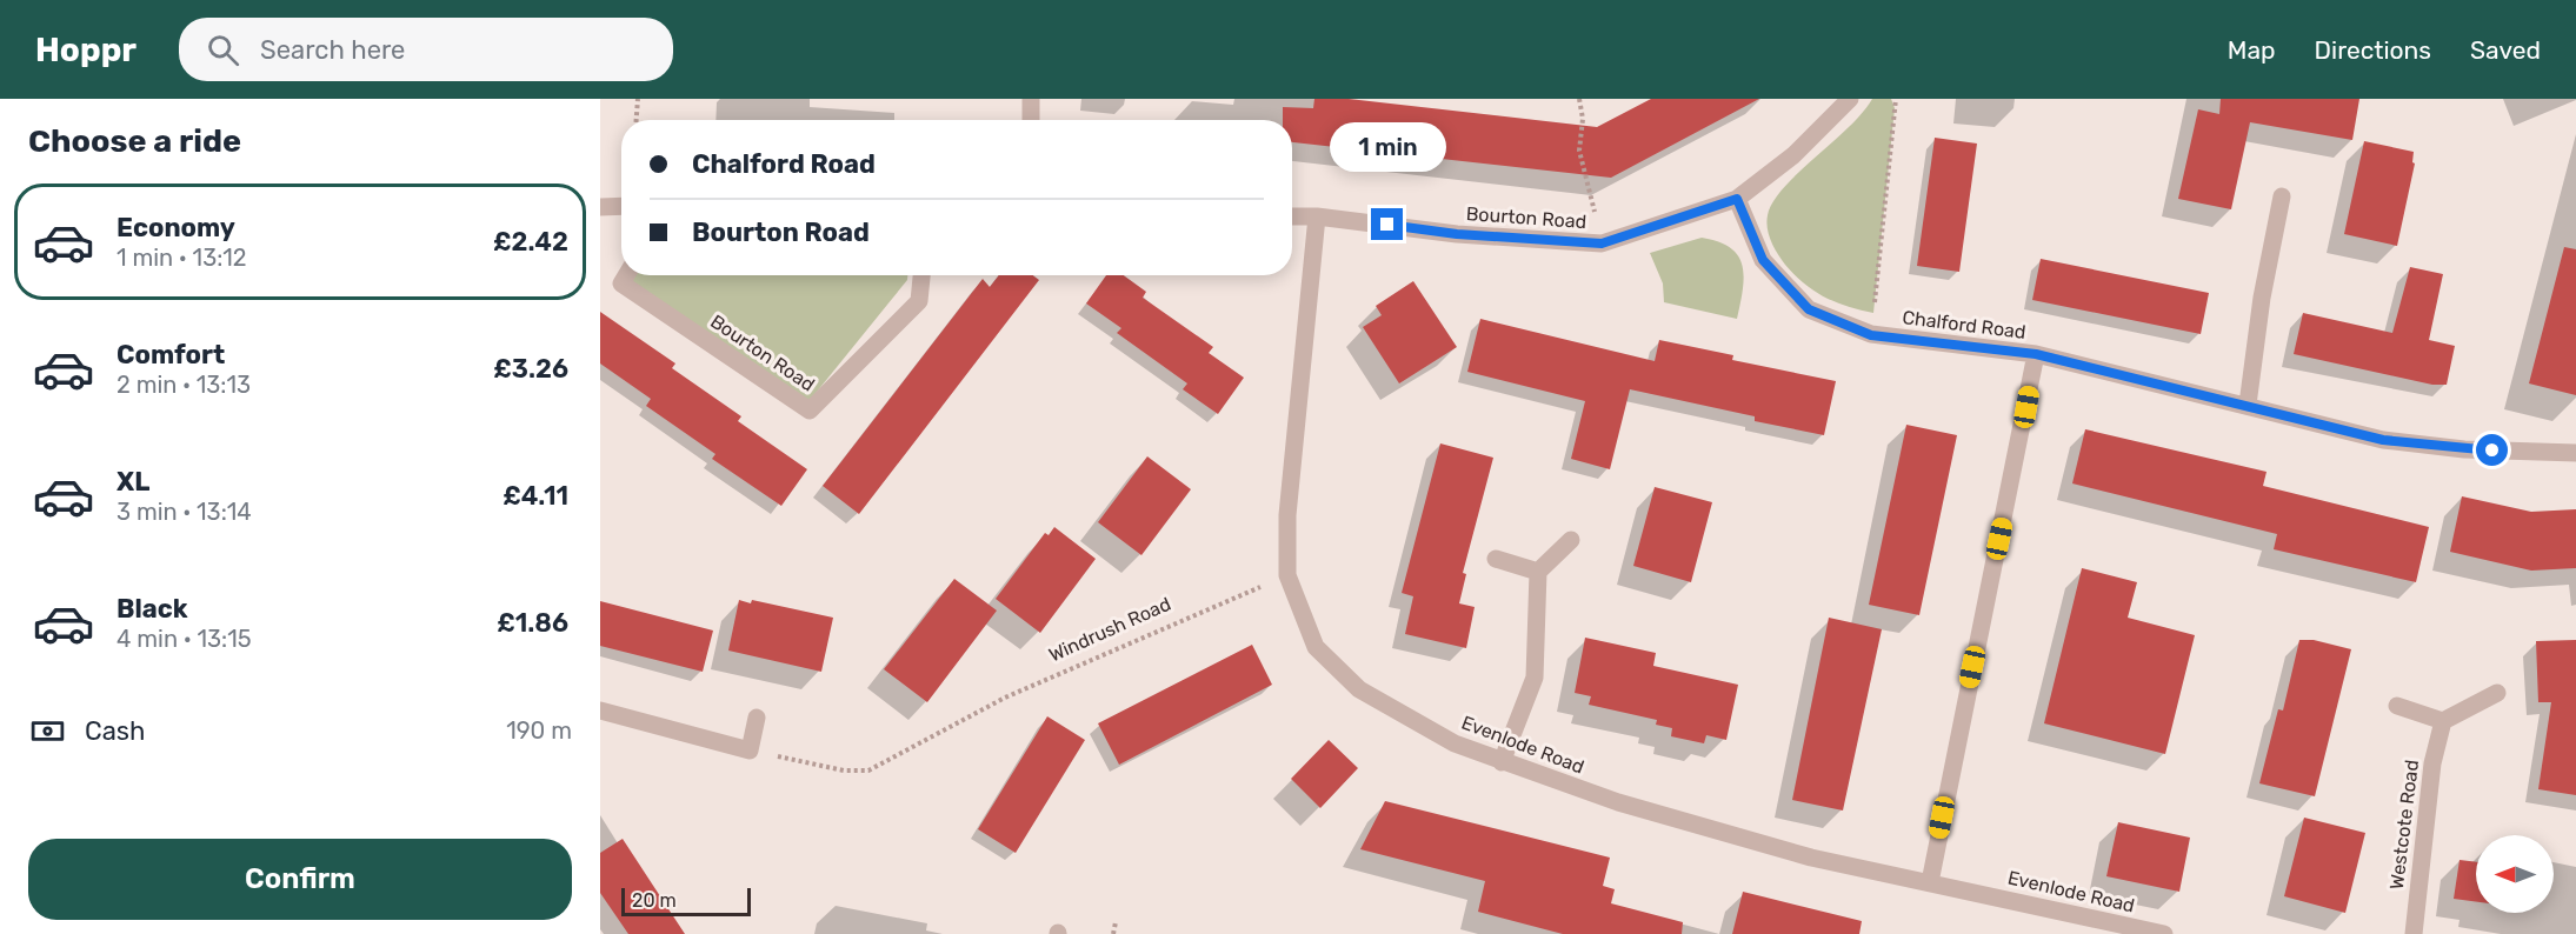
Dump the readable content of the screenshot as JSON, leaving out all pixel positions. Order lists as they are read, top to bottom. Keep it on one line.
{"streets":{"street":["Bourton Road","Chalford Road","Evenlode Road","Westcote Road"],"path":["Windrush Road"]},"crossings":[["Bourton Road","Chalford Road"],["Bourton Road","Evenlode Road"],["Windrush Road","Evenlode Road"]],"scale_bar":"20 m","north":"left","page":{"header":"Hoppr","search":"Search here","nav":["Map","Directions","Saved"],"heading":"Choose a ride","banner":["Chalford Road","Bourton Road"],"bubble":"1 min","list":[{"name":"Economy","note":"1 min · 13:12","value":"£2.42"},{"name":"Comfort","note":"2 min · 13:13","value":"£3.26"},{"name":"XL","note":"3 min · 13:14","value":"£4.11"},{"name":"Black","note":"4 min · 13:15","value":"£1.86"}],"pay":["Cash","190 m"],"buttons":"Confirm","scale":"20 m"}}
